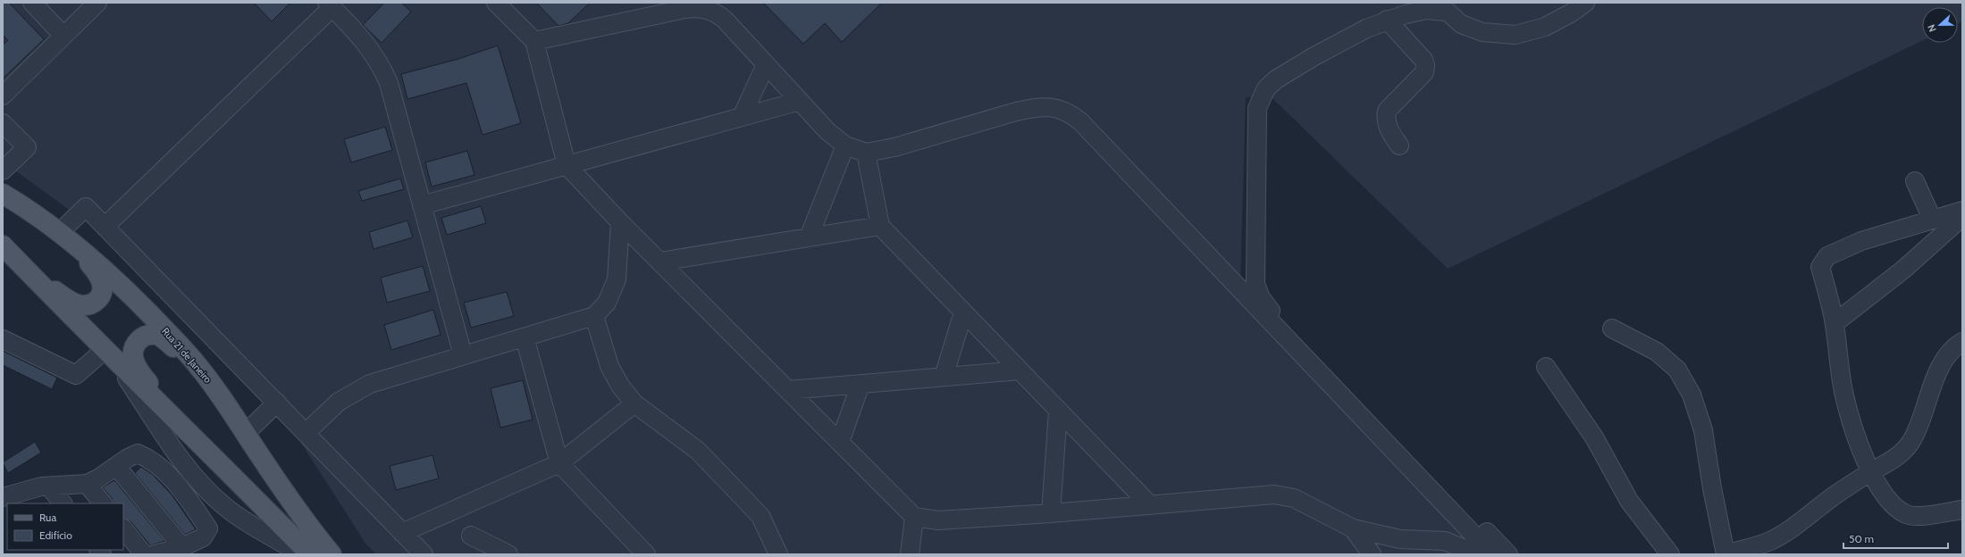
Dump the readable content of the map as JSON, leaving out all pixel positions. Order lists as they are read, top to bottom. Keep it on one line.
{"streets":{"main road":["Rua 21 de Janeiro"]},"legend":["Rua","Edifício"],"scale_bar":"50 m","north":"left"}
